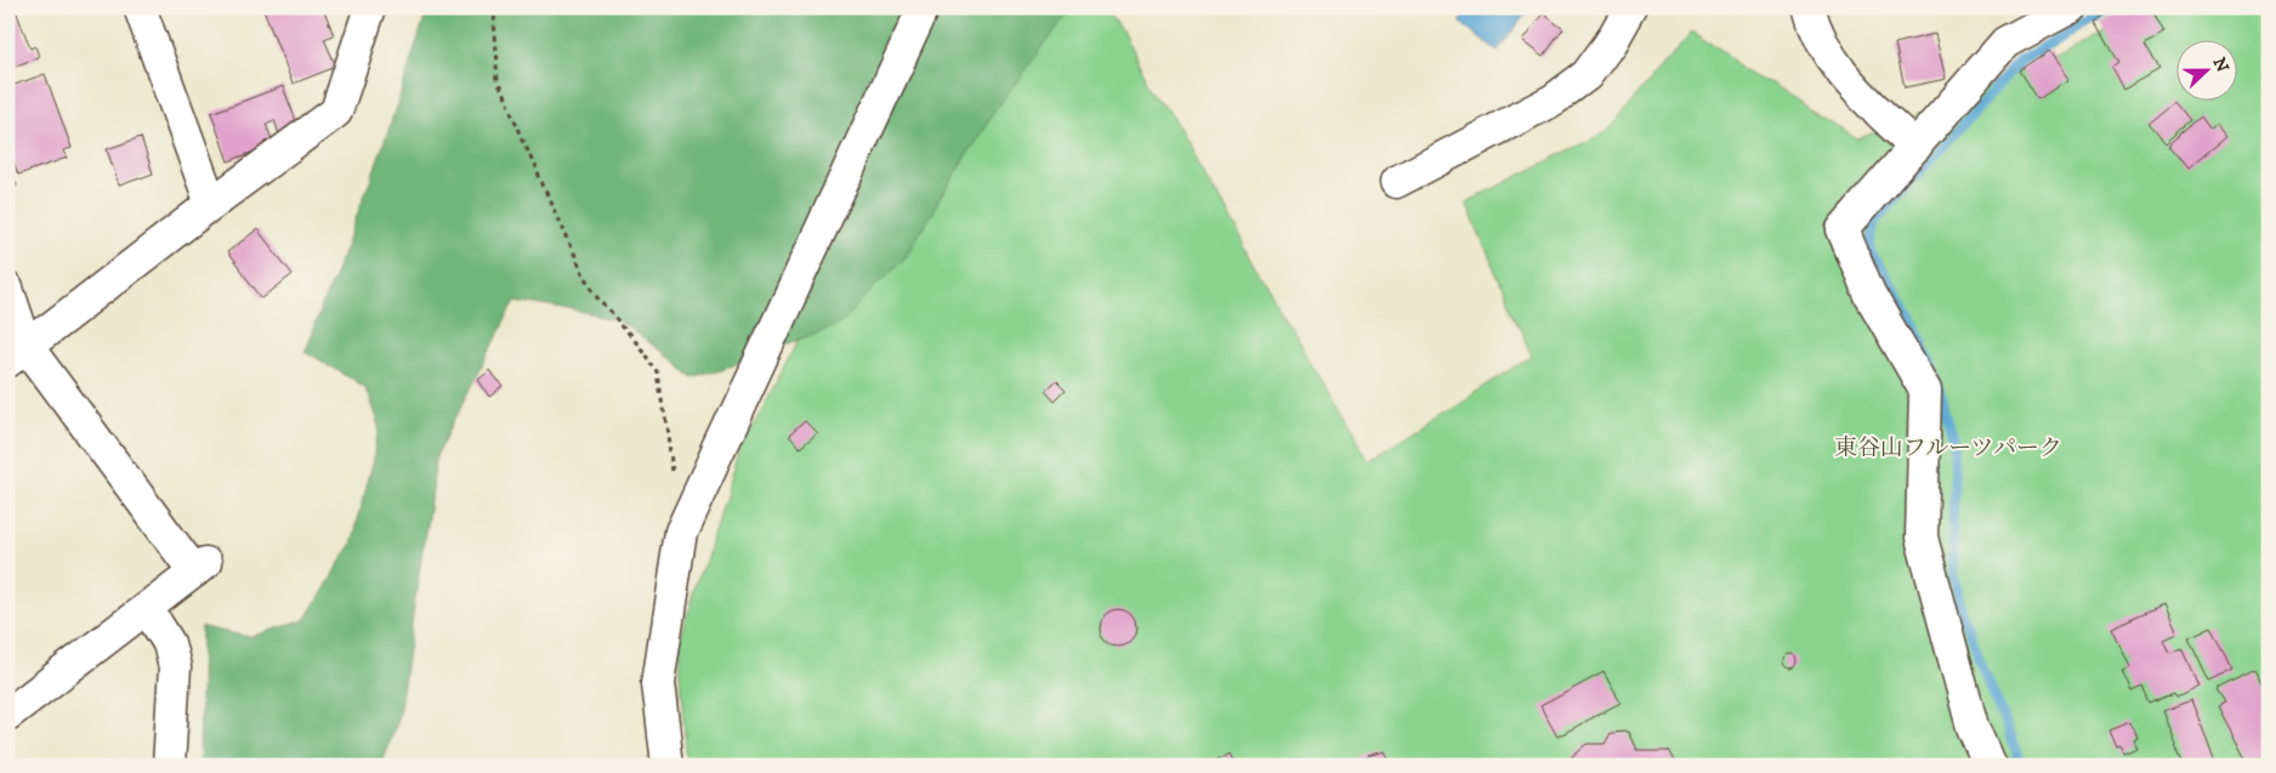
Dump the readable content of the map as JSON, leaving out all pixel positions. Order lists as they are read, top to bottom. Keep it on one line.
{"parks":["東谷山フルーツパーク"],"north":"right"}
